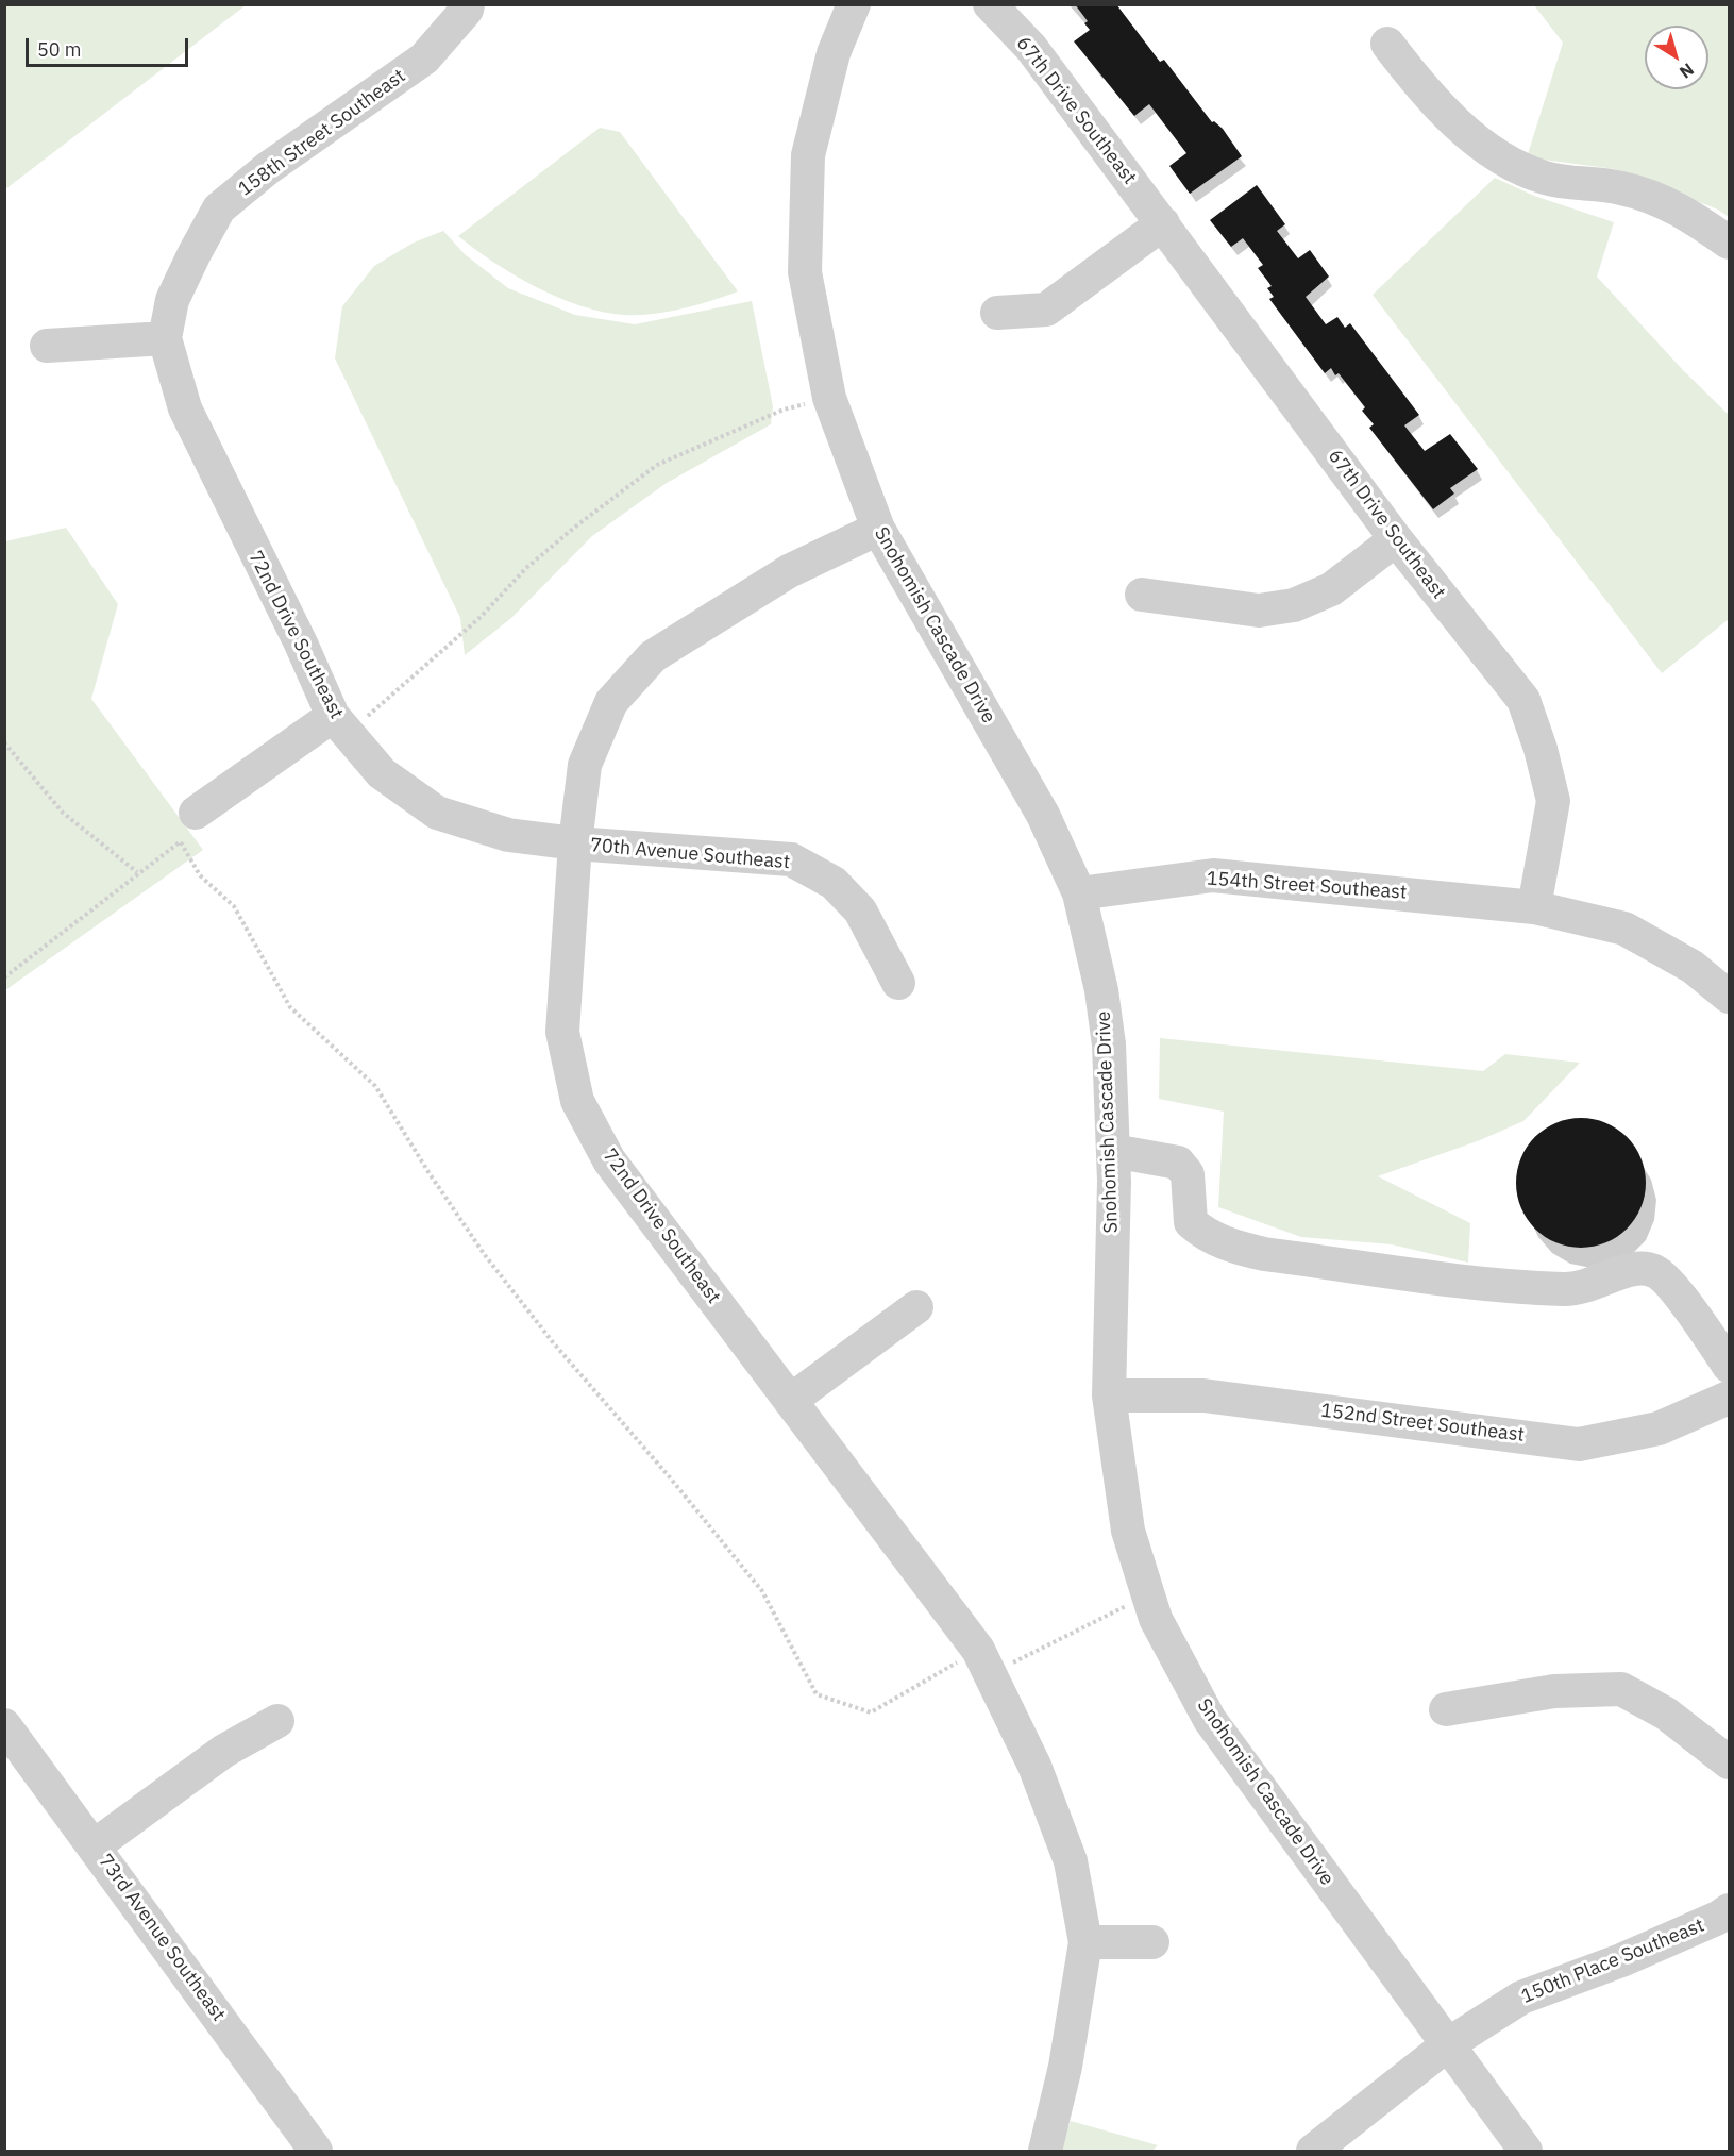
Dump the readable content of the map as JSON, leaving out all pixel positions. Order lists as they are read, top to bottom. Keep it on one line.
{"streets":{"street":["67th Drive Southeast","158th Street Southeast","Snohomish Cascade Drive","72nd Drive Southeast","70th Avenue Southeast","154th Street Southeast","152nd Street Southeast","73rd Avenue Southeast","150th Place Southeast"]},"crossings":[["67th Drive Southeast","154th Street Southeast"],["158th Street Southeast","72nd Drive Southeast"],["Snohomish Cascade Drive","154th Street Southeast"],["Snohomish Cascade Drive","152nd Street Southeast"],["Snohomish Cascade Drive","150th Place Southeast"],["72nd Drive Southeast","70th Avenue Southeast"]],"scale_bar":"50 m","north":"bottom right"}
